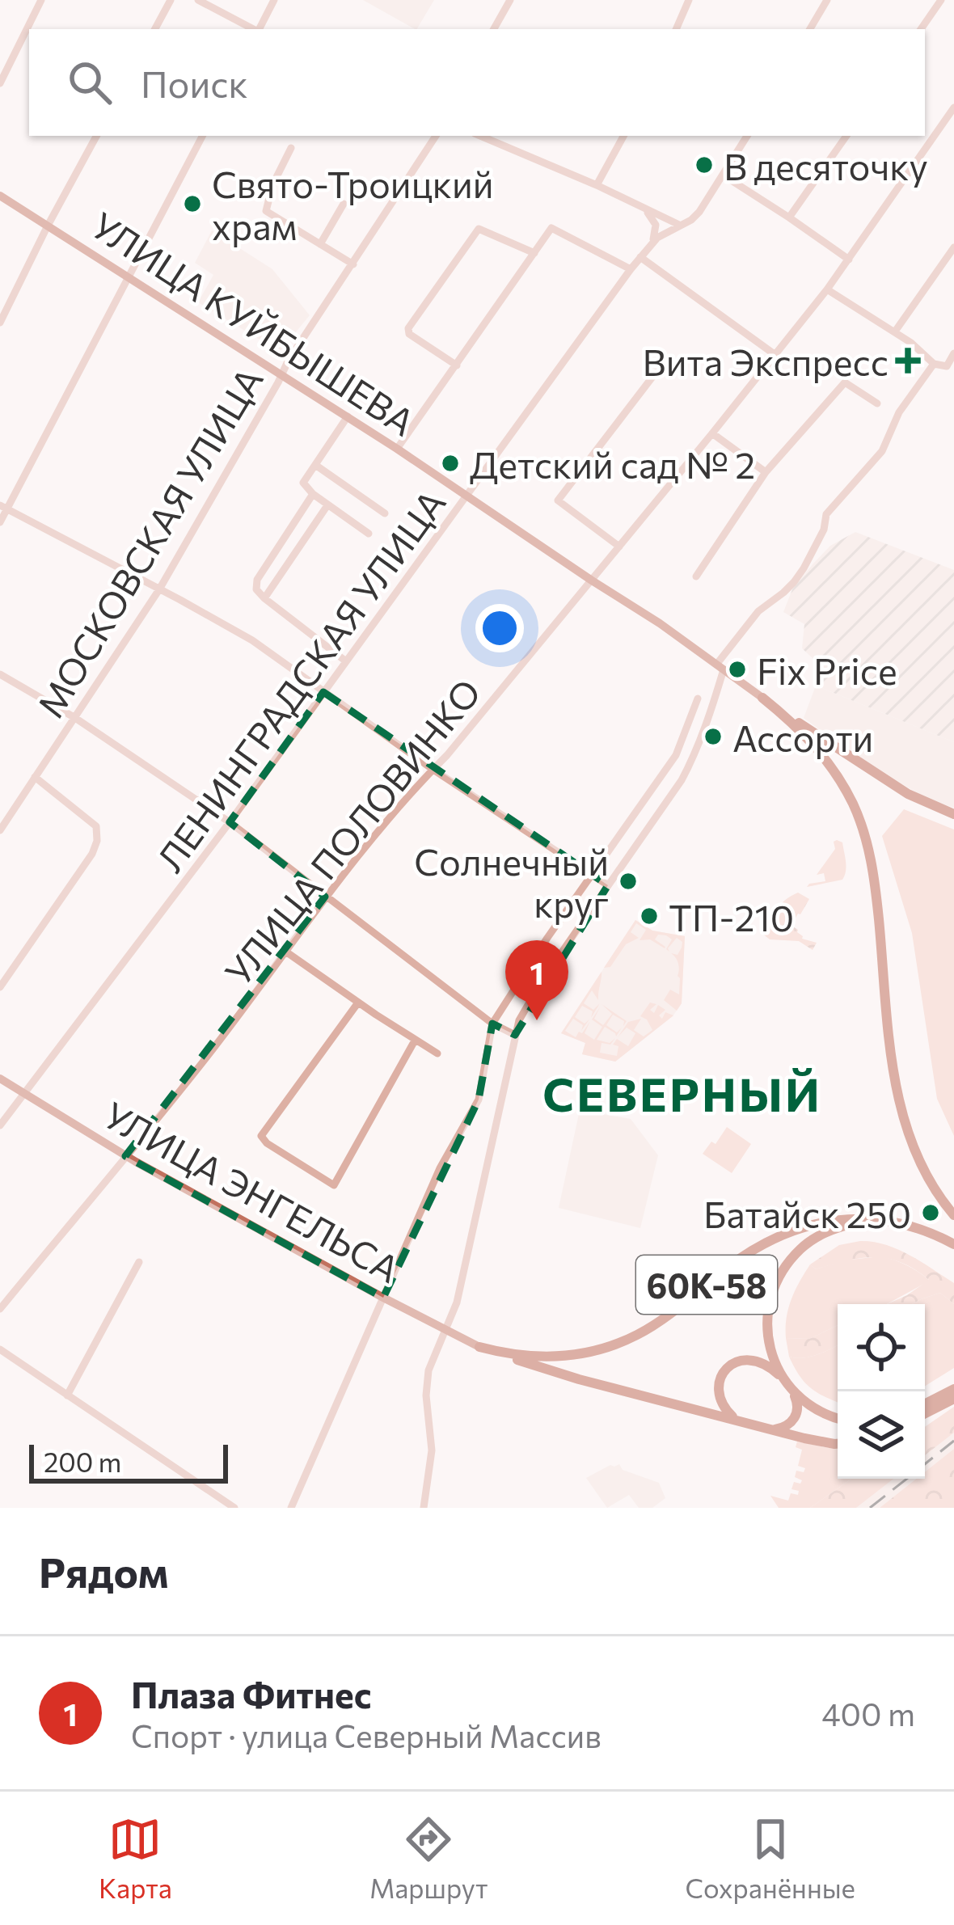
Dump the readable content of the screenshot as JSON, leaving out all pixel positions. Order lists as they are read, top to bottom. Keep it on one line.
{"streets":{"highway":["60К-58"],"main road":["УЛИЦА КУЙБЫШЕВА","УЛИЦА ЭНГЕЛЬСА"],"street":["МОСКОВСКАЯ УЛИЦА","ЛЕНИНГРАДСКАЯ УЛИЦА","УЛИЦА ПОЛОВИНКО"]},"crossings":[["УЛИЦА КУЙБЫШЕВА","МОСКОВСКАЯ УЛИЦА"],["УЛИЦА КУЙБЫШЕВА","ЛЕНИНГРАДСКАЯ УЛИЦА"],["УЛИЦА КУЙБЫШЕВА","УЛИЦА ПОЛОВИНКО"],["ЛЕНИНГРАДСКАЯ УЛИЦА","УЛИЦА ЭНГЕЛЬСА"],["УЛИЦА ПОЛОВИНКО","УЛИЦА ЭНГЕЛЬСА"],["УЛИЦА ЭНГЕЛЬСА","60К-58"]],"districts":["СЕВЕРНЫЙ"],"places":{"other":["В десяточку","Свято-Троицкий храм","Детский сад № 2","Fix Price","Ассорти","Солнечный круг","ТП-210","Батайск 250"],"health":["Вита Экспресс"]},"scale_bar":"200 m","page":{"search":"Поиск","pins":"1","scale":"200 m","heading":"Рядом","list":[{"mark":"1","name":"Плаза Фитнес","note":"Спорт · улица Северный Массив","value":"400 m"}],"nav":["Карта","Маршрут","Сохранённые"]}}
